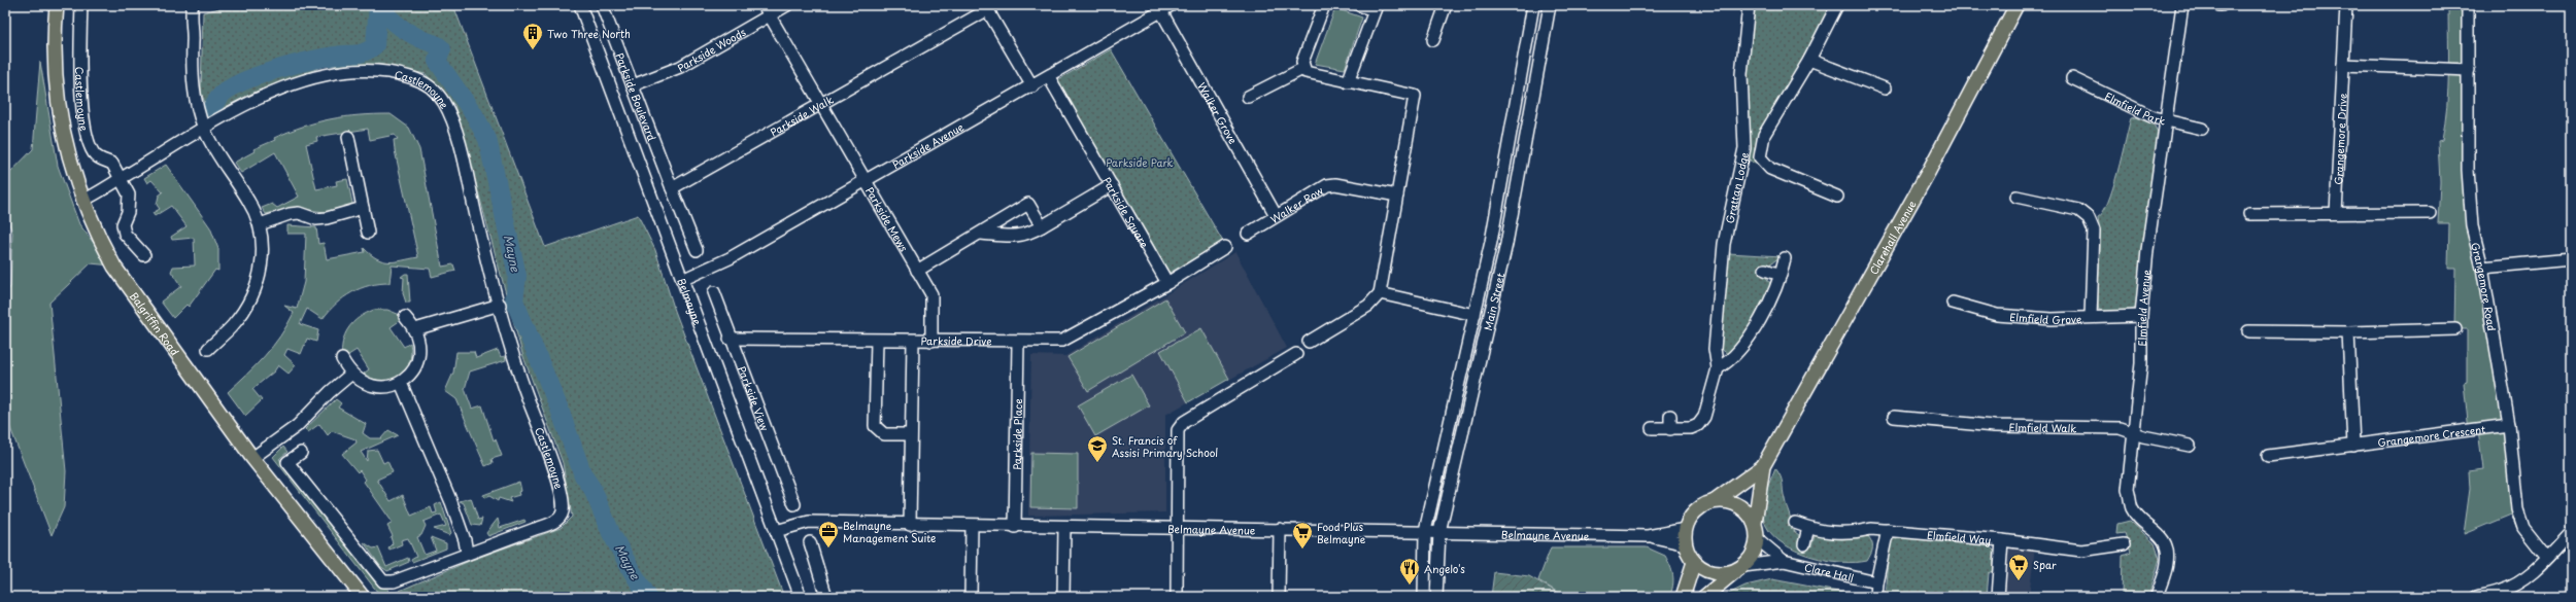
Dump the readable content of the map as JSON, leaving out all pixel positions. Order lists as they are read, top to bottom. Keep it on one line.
{"streets":{"main road":["Clarehall Avenue","Balgriffin Road"],"street":["Parkside Woods","Castlemoyne","Parkside Boulevard","Elmfield Park","Walker Grove","Parkside Walk","Grangemore Drive","Parkside Avenue","Grattan Lodge","Walker Row","Parkside Square","Parkside Mews","Grangemore Road","Belmayne","Main Street","Elmfield Avenue","Elmfield Grove","Parkside Drive","Parkside View","Elmfield Walk","Parkside Place","Grangemore Crescent","Belmayne Avenue","Elmfield Way","Clare Hall"]},"crossings":[["Parkside Woods","Parkside Boulevard"],["Parkside Woods","Parkside Mews"],["Castlemoyne","Balgriffin Road"],["Parkside Boulevard","Parkside Walk"],["Elmfield Park","Elmfield Avenue"],["Walker Grove","Parkside Avenue"],["Walker Grove","Walker Row"],["Parkside Walk","Parkside Mews"],["Parkside Avenue","Parkside Square"],["Parkside Avenue","Parkside Mews"],["Parkside Avenue","Belmayne"],["Parkside Square","Parkside Drive"],["Parkside Mews","Parkside Drive"],["Clarehall Avenue","Belmayne Avenue"],["Clarehall Avenue","Clare Hall"],["Grangemore Road","Grangemore Crescent"],["Belmayne","Belmayne Avenue"],["Main Street","Belmayne Avenue"],["Elmfield Avenue","Elmfield Grove"],["Elmfield Avenue","Elmfield Walk"],["Parkside Drive","Parkside View"],["Parkside Drive","Parkside Place"],["Parkside Place","Belmayne Avenue"],["Belmayne Avenue","Clare Hall"]],"water":["Mayne"],"parks":["Parkside Park"],"places":{"building":["Two Three North"],"school or university":["St. Francis of Assisi Primary School"],"office":["Belmayne Management Suite"],"supermarket":["Food Plus Belmayne","Spar"],"restaurant":["Angelo's"]}}
